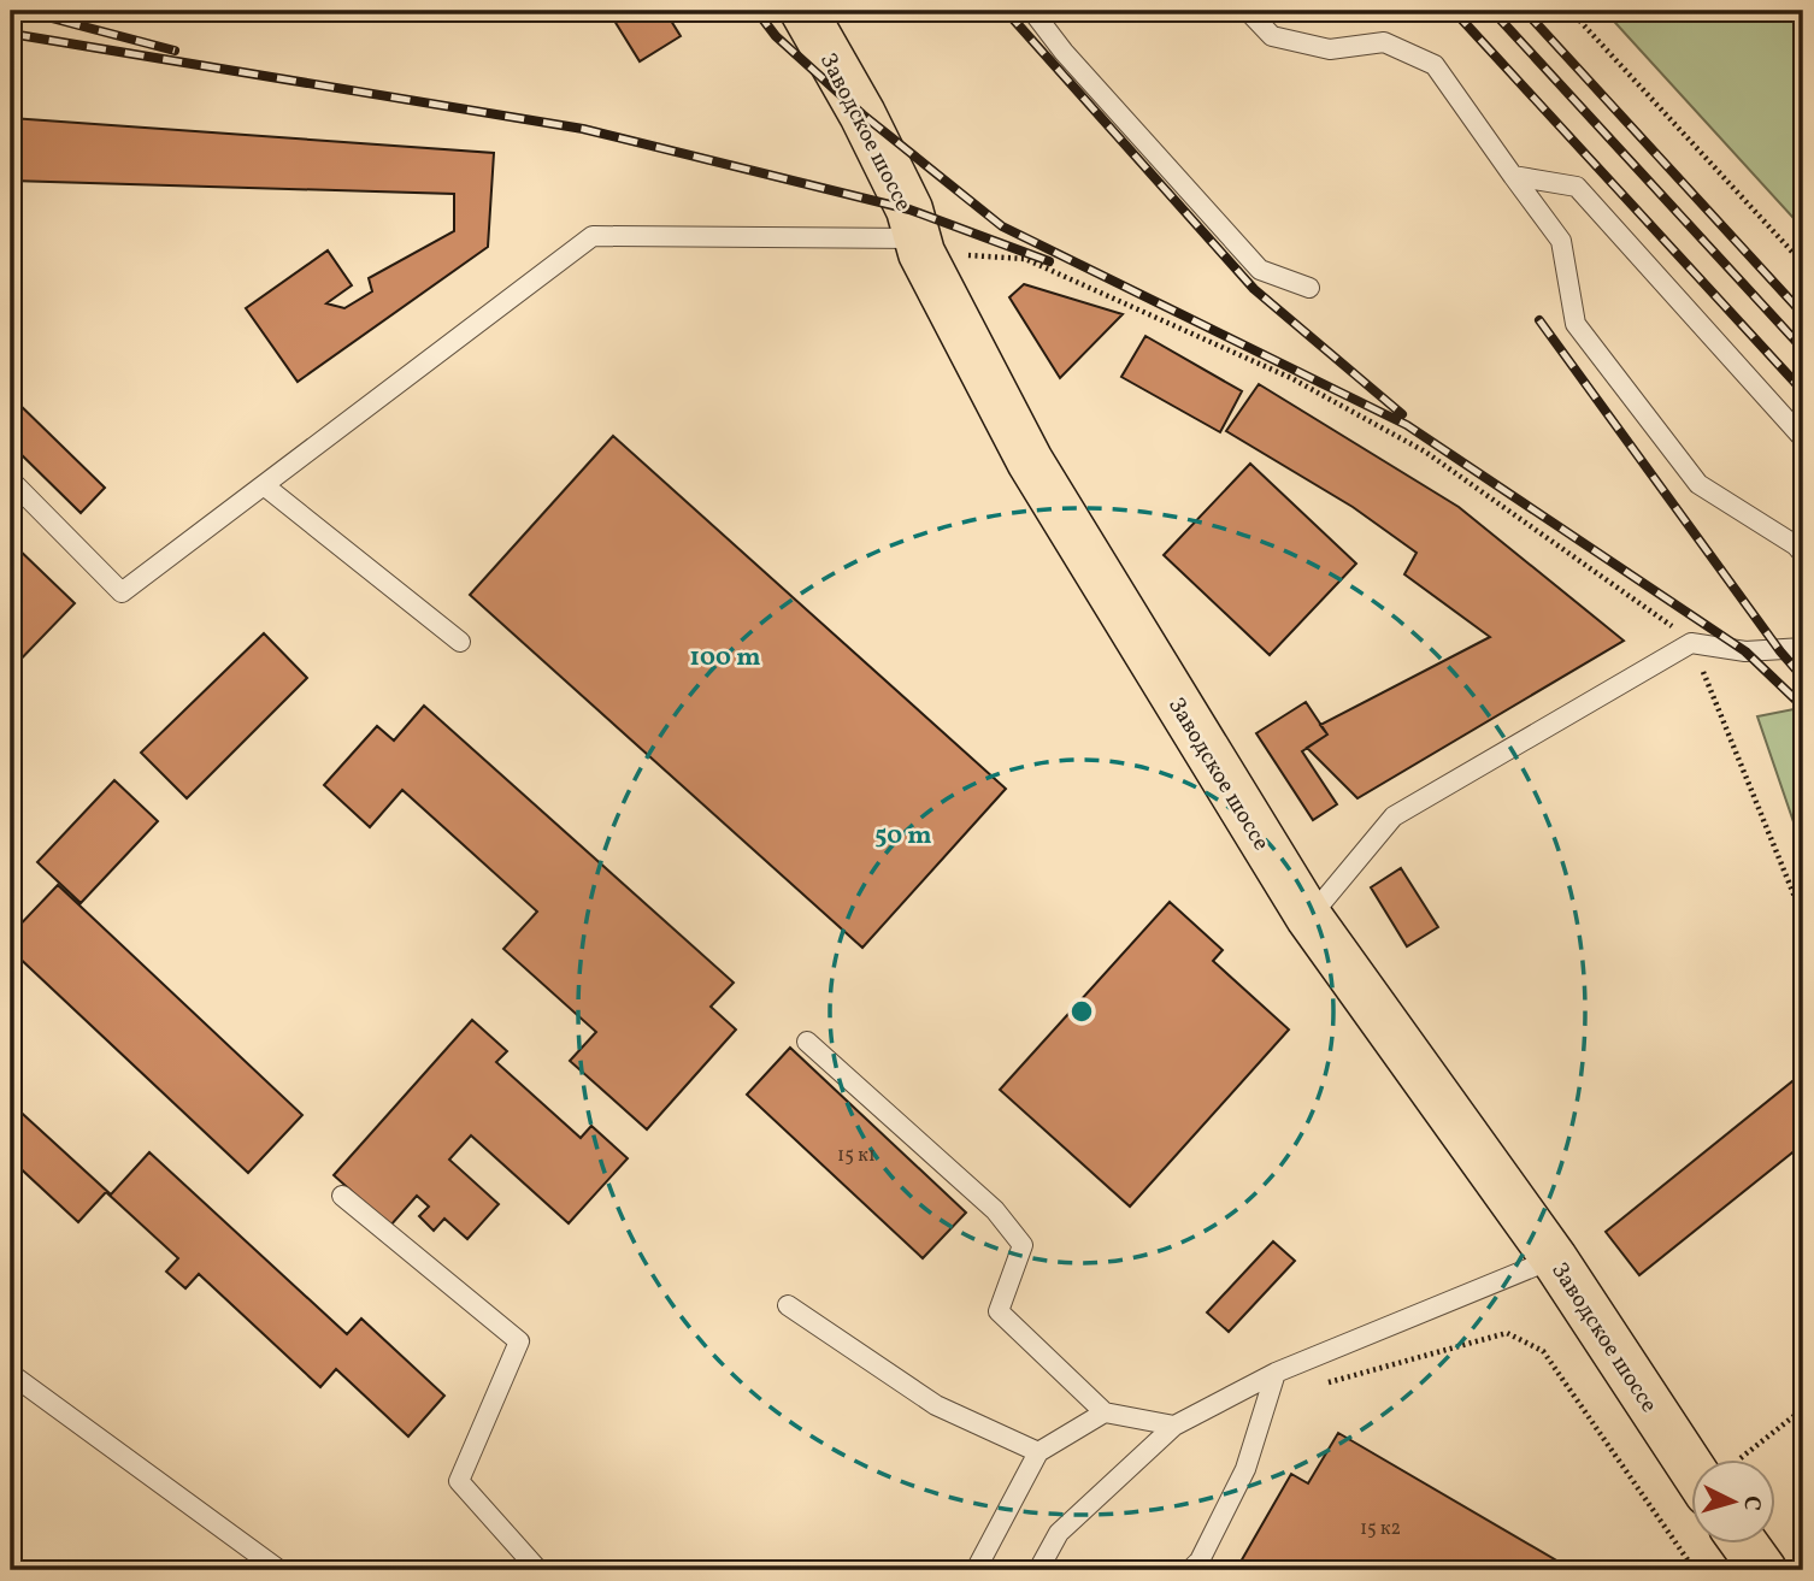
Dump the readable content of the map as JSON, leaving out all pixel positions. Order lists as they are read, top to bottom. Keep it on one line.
{"streets":{"main road":["Заводское шоссе"]},"house_numbers":["15 к1","15 к2"],"north":"right","rings":["100 m","50 m"]}
